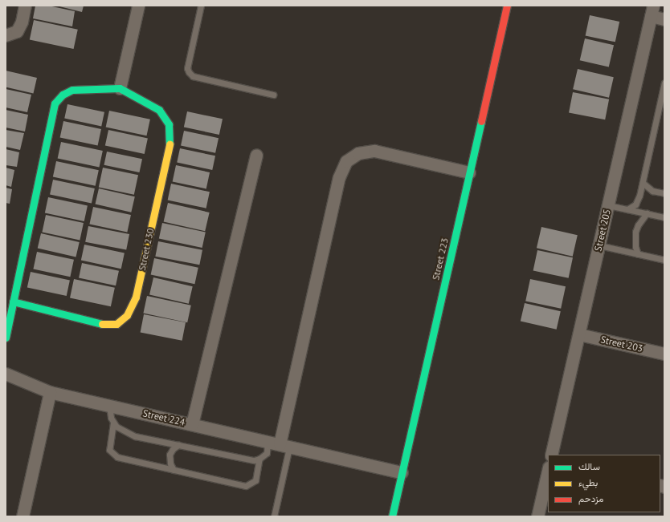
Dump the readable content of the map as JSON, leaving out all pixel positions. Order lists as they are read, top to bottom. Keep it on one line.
{"streets":{"street":["Street 205","Street 230","Street 223","Street 203","Street 224"]},"crossings":[["Street 205","Street 203"],["Street 223","Street 224"]],"legend":["سالك","بطيء","مزدحم"]}
